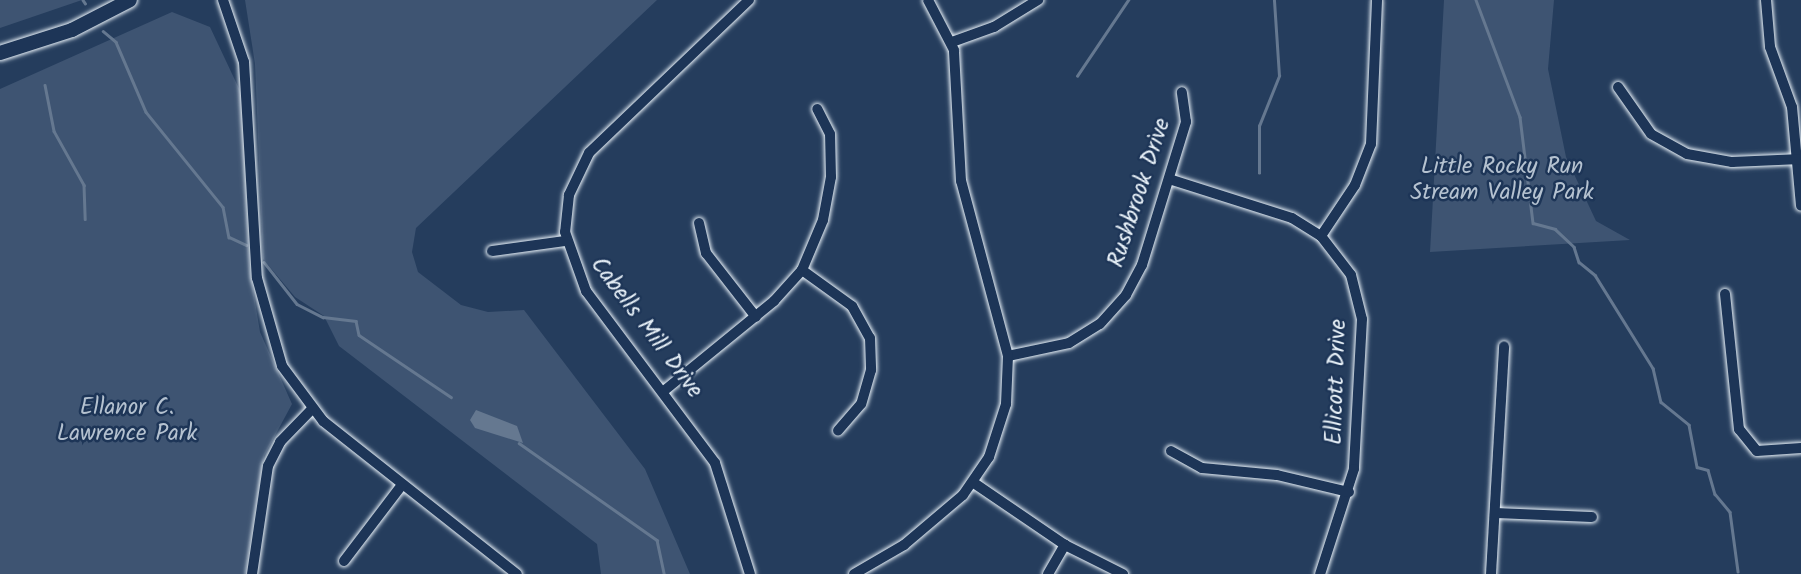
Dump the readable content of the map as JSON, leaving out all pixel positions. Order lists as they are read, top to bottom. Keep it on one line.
{"streets":{"street":["Rushbrook Drive","Cabells Mill Drive","Ellicott Drive"]},"crossings":[["Rushbrook Drive","Ellicott Drive"]],"parks":["Little Rocky Run Stream Valley Park","Ellanor C. Lawrence Park"]}
